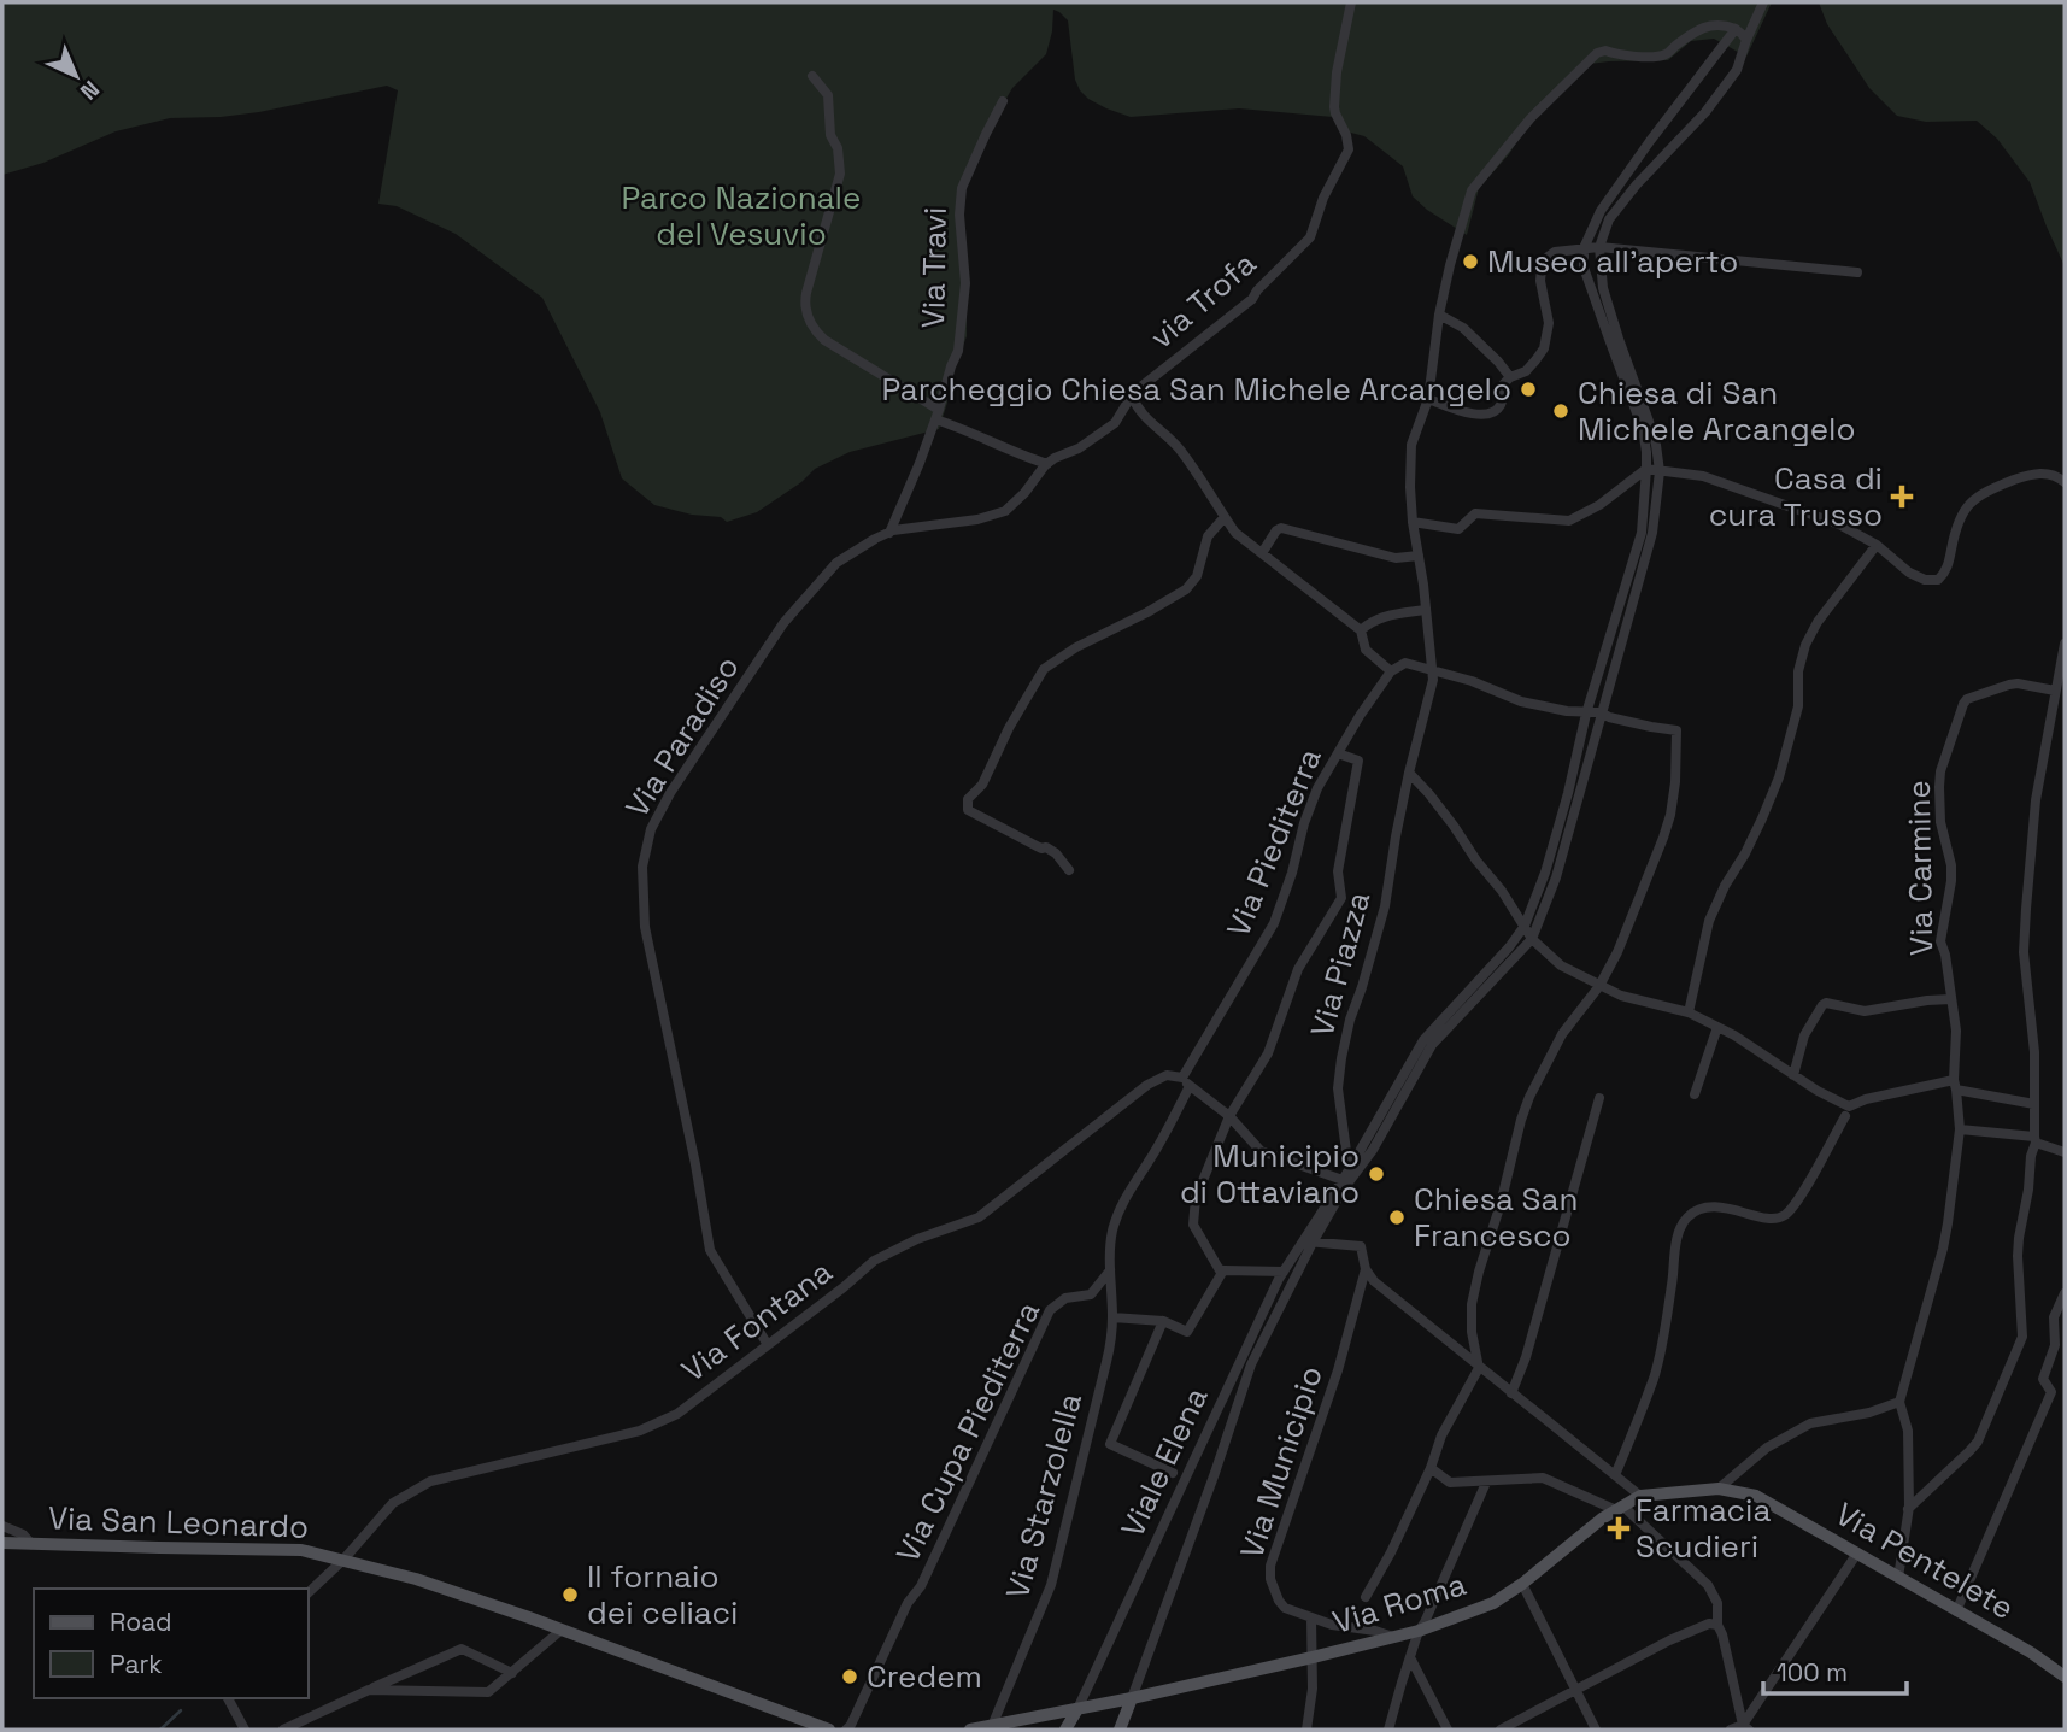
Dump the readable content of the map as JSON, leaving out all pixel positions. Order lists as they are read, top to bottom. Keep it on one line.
{"streets":{"main road":["Via San Leonardo","Via Pentelete","Via Roma"],"street":["Via Travi","via Trofa","Via Paradiso","Via Piediterra","Via Carmine","Via Piazza","Via Fontana","Via Cupa Piediterra","Viale Elena","Via Municipio","Via Starzolella"]},"crossings":[["Via Travi","Via Paradiso"],["via Trofa","Via Paradiso"],["Via Paradiso","Via Fontana"],["Via Piediterra","Via Fontana"],["Via Fontana","Via San Leonardo"],["Via Cupa Piediterra","Via Starzolella"],["Viale Elena","Via Roma"],["Via Municipio","Via Roma"],["Via Pentelete","Via Roma"]],"parks":["Parco Nazionale del Vesuvio"],"places":{"other":["Museo all'aperto","Parcheggio Chiesa San Michele Arcangelo","Chiesa di San Michele Arcangelo","Municipio di Ottaviano","Chiesa San Francesco","Il fornaio dei celiaci","Credem"],"health":["Casa di cura Trusso","Farmacia Scudieri"]},"legend":["Road","Park"],"scale_bar":"100 m","north":"bottom right"}
